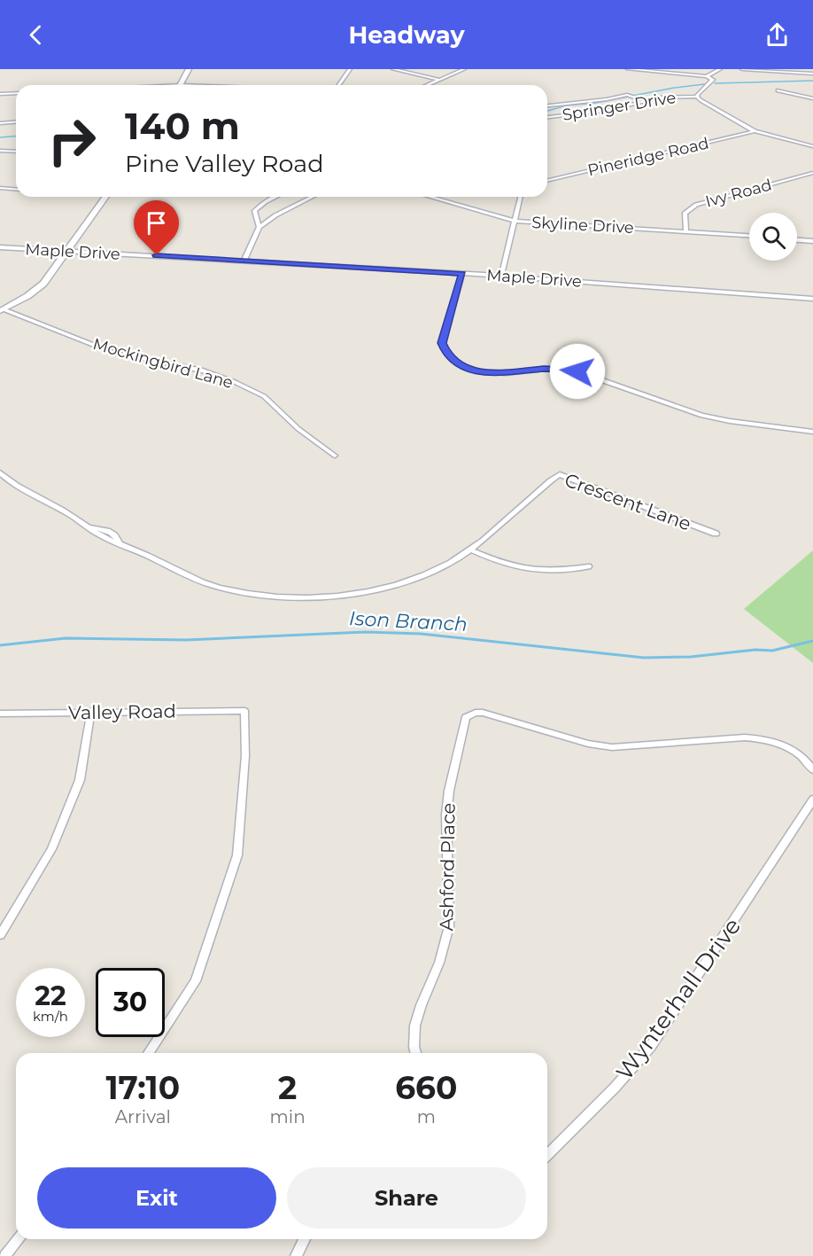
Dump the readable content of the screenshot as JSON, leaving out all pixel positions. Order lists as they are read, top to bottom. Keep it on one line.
{"streets":{"street":["Springer Drive","Pineridge Road","Ivy Road","Skyline Drive","Maple Drive","Mockingbird Lane","Crescent Lane","Valley Road","Ashford Place","Wynterhall Drive"]},"crossings":[["Ivy Road","Skyline Drive"]],"water":["Ison Branch"],"page":{"header":"Headway","turn":["140 m","Pine Valley Road"],"speed":"22 km/h","limit":"30","eta":["17:10","Arrival","2","min","660","m"],"buttons":["Exit","Share"]}}
